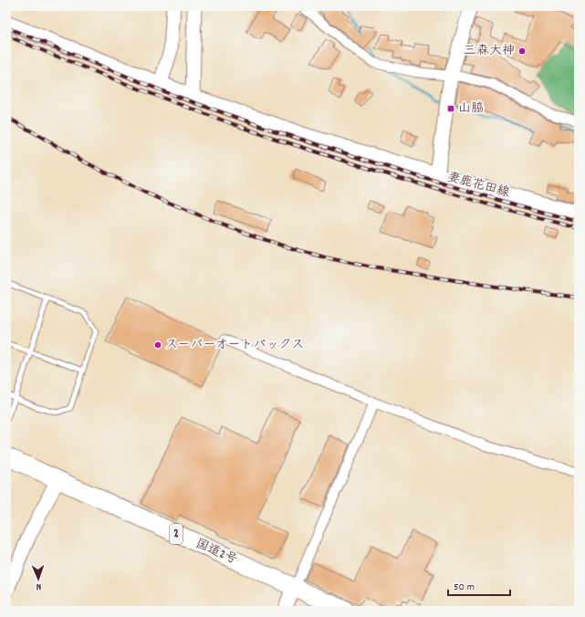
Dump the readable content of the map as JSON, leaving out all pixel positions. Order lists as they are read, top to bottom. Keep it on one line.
{"streets":{"highway":["2","国道2号"],"street":["妻鹿花田線"]},"places":{"other":["三森大神","スーパーオートバックス"],"transit":["山脇"]},"scale_bar":"50 m","north":"bottom"}
